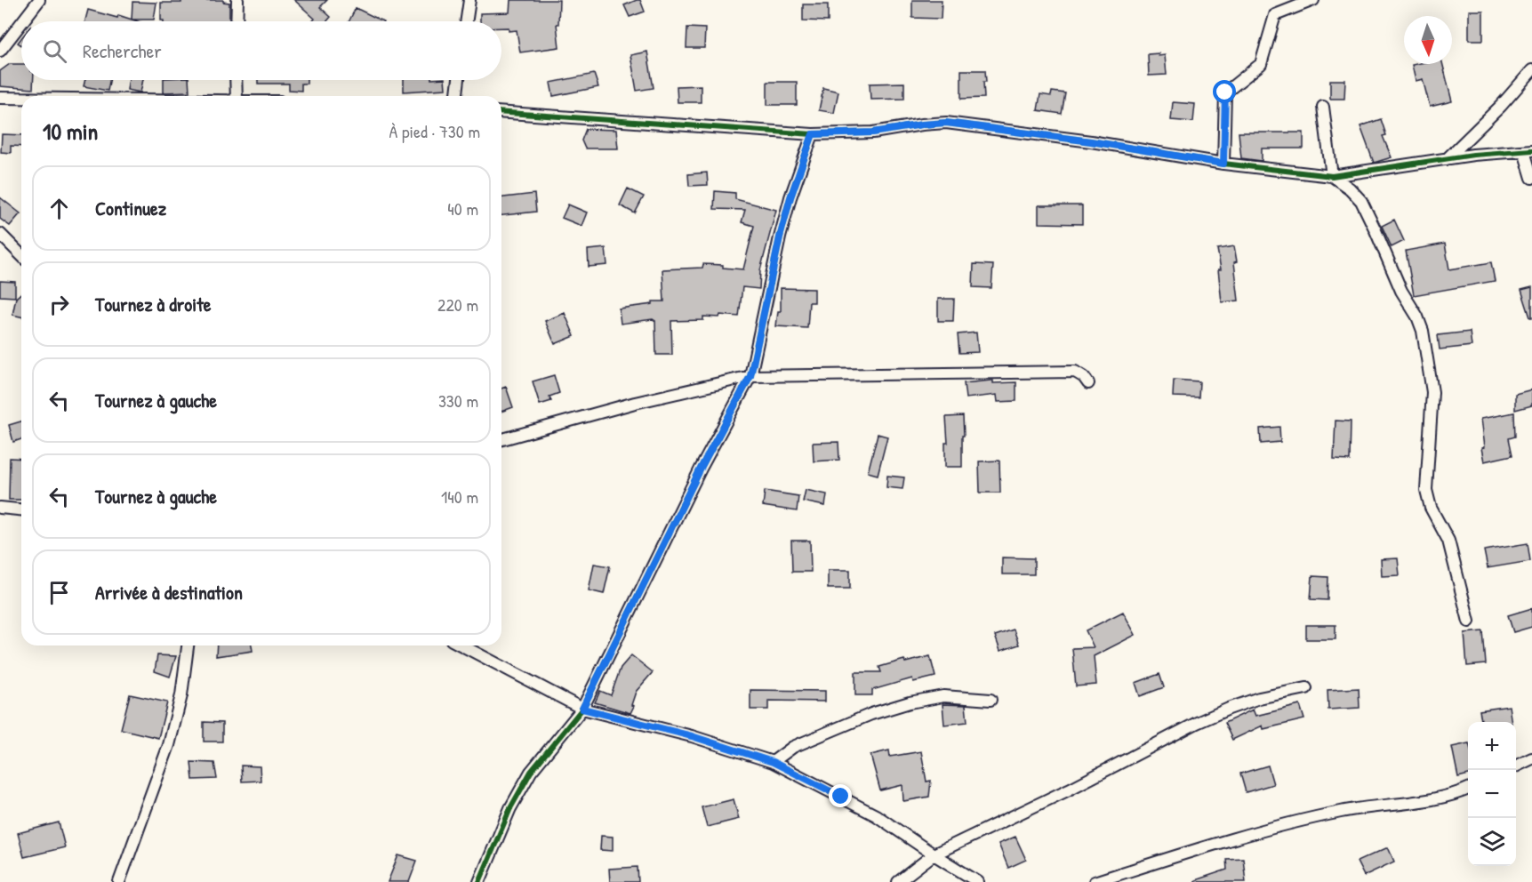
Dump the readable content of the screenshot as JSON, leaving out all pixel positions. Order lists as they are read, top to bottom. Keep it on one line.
{"north":"bottom","page":{"search":"Rechercher","heading":["10 min","À pied · 730 m"],"list":[["Continuez","40 m"],["Tournez à droite","220 m"],["Tournez à gauche","330 m"],["Tournez à gauche","140 m"],"Arrivée à destination"],"map_buttons":["+","−"]}}
